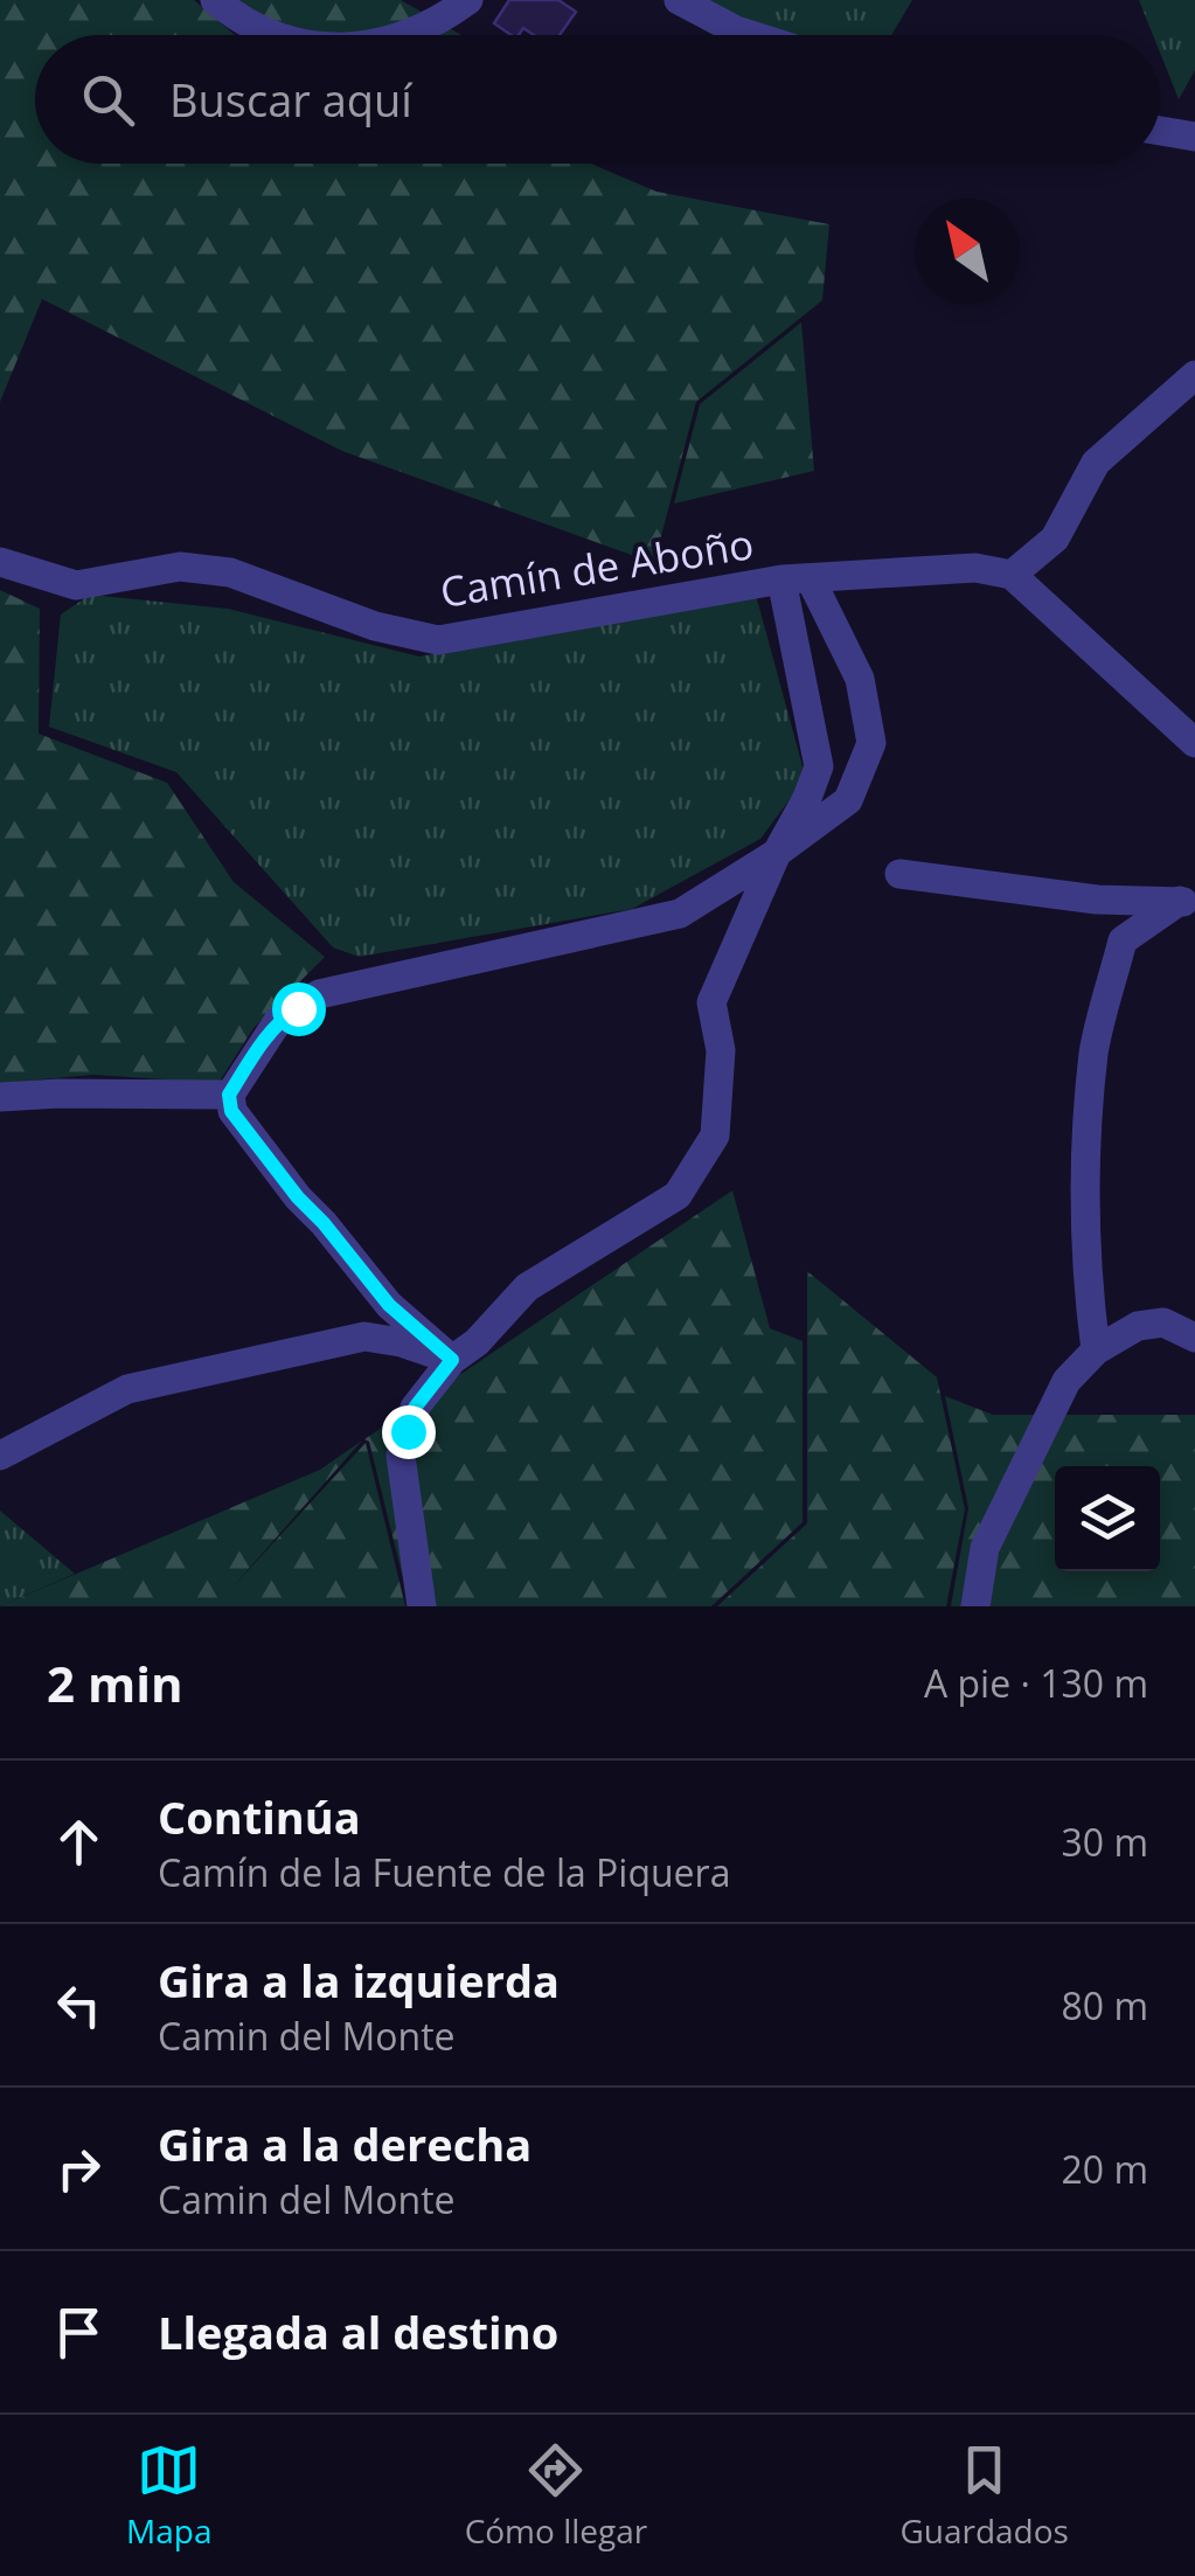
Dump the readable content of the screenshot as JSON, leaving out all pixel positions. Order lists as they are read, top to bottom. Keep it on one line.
{"streets":{"street":["Camín de Aboño"]},"north":"top left","page":{"search":"Buscar aquí","heading":["2 min","A pie · 130 m"],"list":[["Continúa","Camín de la Fuente de la Piquera","30 m"],["Gira a la izquierda","Camin del Monte","80 m"],["Gira a la derecha","Camin del Monte","20 m"],"Llegada al destino"],"nav":["Mapa","Cómo llegar","Guardados"]}}
